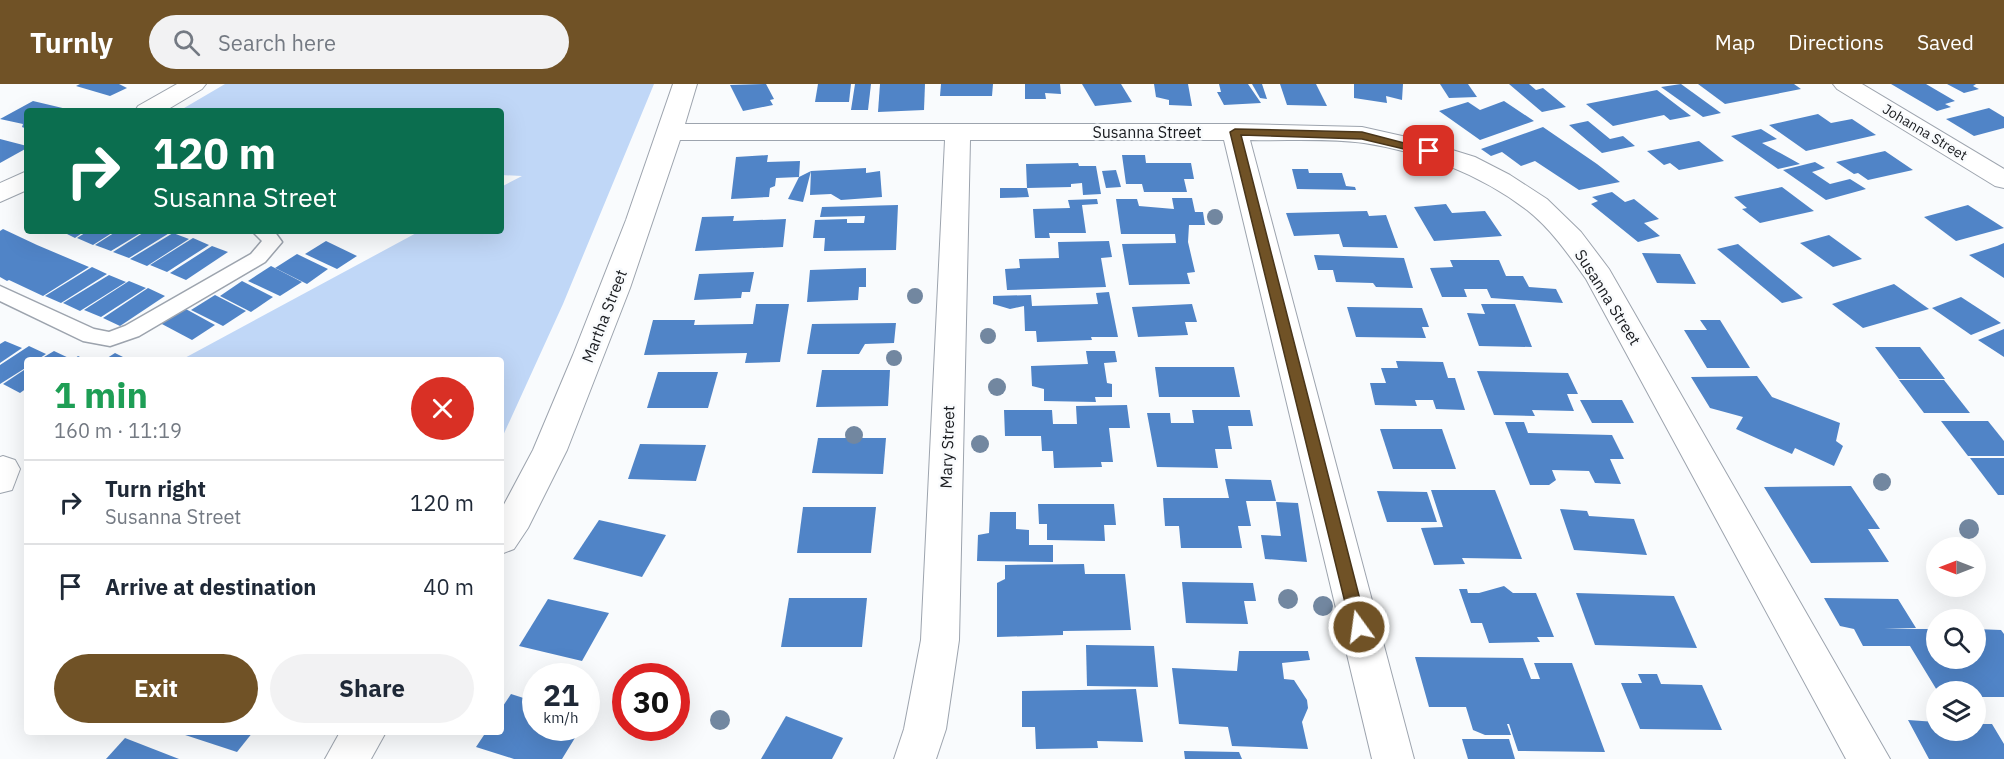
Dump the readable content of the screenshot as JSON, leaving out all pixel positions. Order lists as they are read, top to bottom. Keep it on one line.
{"streets":{"street":["Susanna Street","Johanna Street","Martha Street","Mary Street"]},"crossings":[["Susanna Street","Martha Street"],["Susanna Street","Mary Street"]],"north":"left","page":{"header":"Turnly","search":"Search here","nav":["Map","Directions","Saved"],"turn":["120 m","Susanna Street"],"heading":["1 min","160 m · 11:19"],"list":[{"name":"Turn right","note":"Susanna Street","value":"120 m"},{"name":"Arrive at destination","value":"40 m"}],"buttons":["Exit","Share"],"speed":"21 km/h","limit":"30"}}
